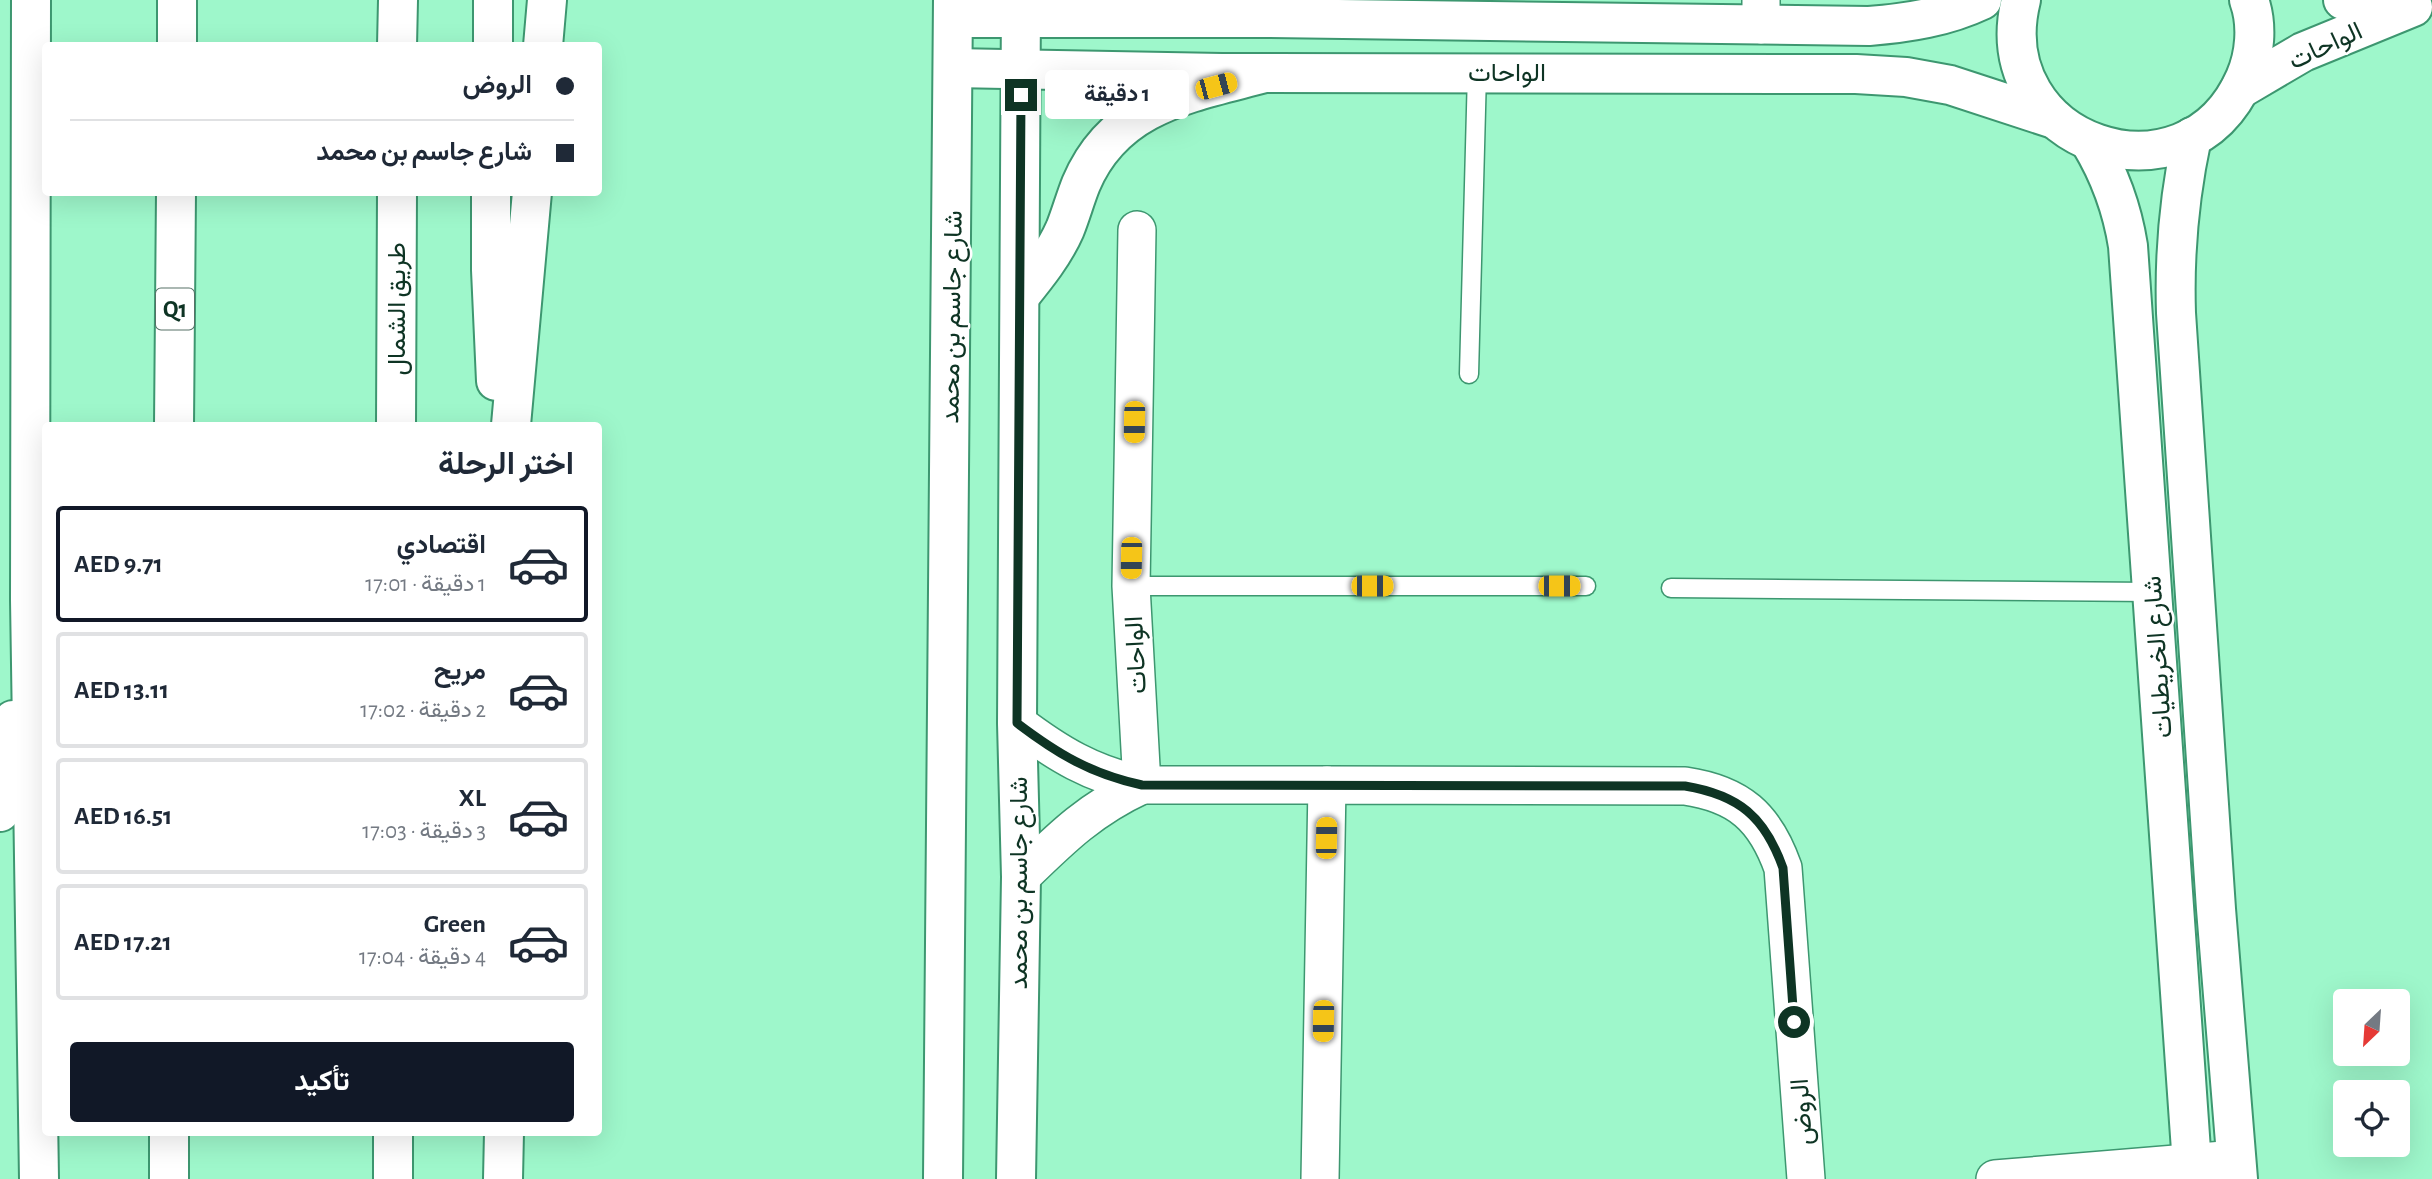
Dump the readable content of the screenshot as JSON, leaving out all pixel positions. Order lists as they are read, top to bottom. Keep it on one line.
{"streets":{"main road":["الواحات","Q1","طريق الشمال","شارع جاسم بن محمد","شارع الخريطيات"],"street":["الروض"]},"crossings":[["الواحات","شارع جاسم بن محمد"],["الواحات","الروض"],["شارع جاسم بن محمد","الروض"]],"north":"bottom left","page":{"banner":["الروض","شارع جاسم بن محمد"],"bubble":"1 دقيقة","heading":"اختر الرحلة","list":[{"name":"اقتصادي","note":"1 دقيقة · 17:01","value":"AED 9.71"},{"name":"مريح","note":"2 دقيقة · 17:02","value":"AED 13.11"},{"name":"XL","note":"3 دقيقة · 17:03","value":"AED 16.51"},{"name":"Green","note":"4 دقيقة · 17:04","value":"AED 17.21"}],"buttons":"تأكيد"}}
